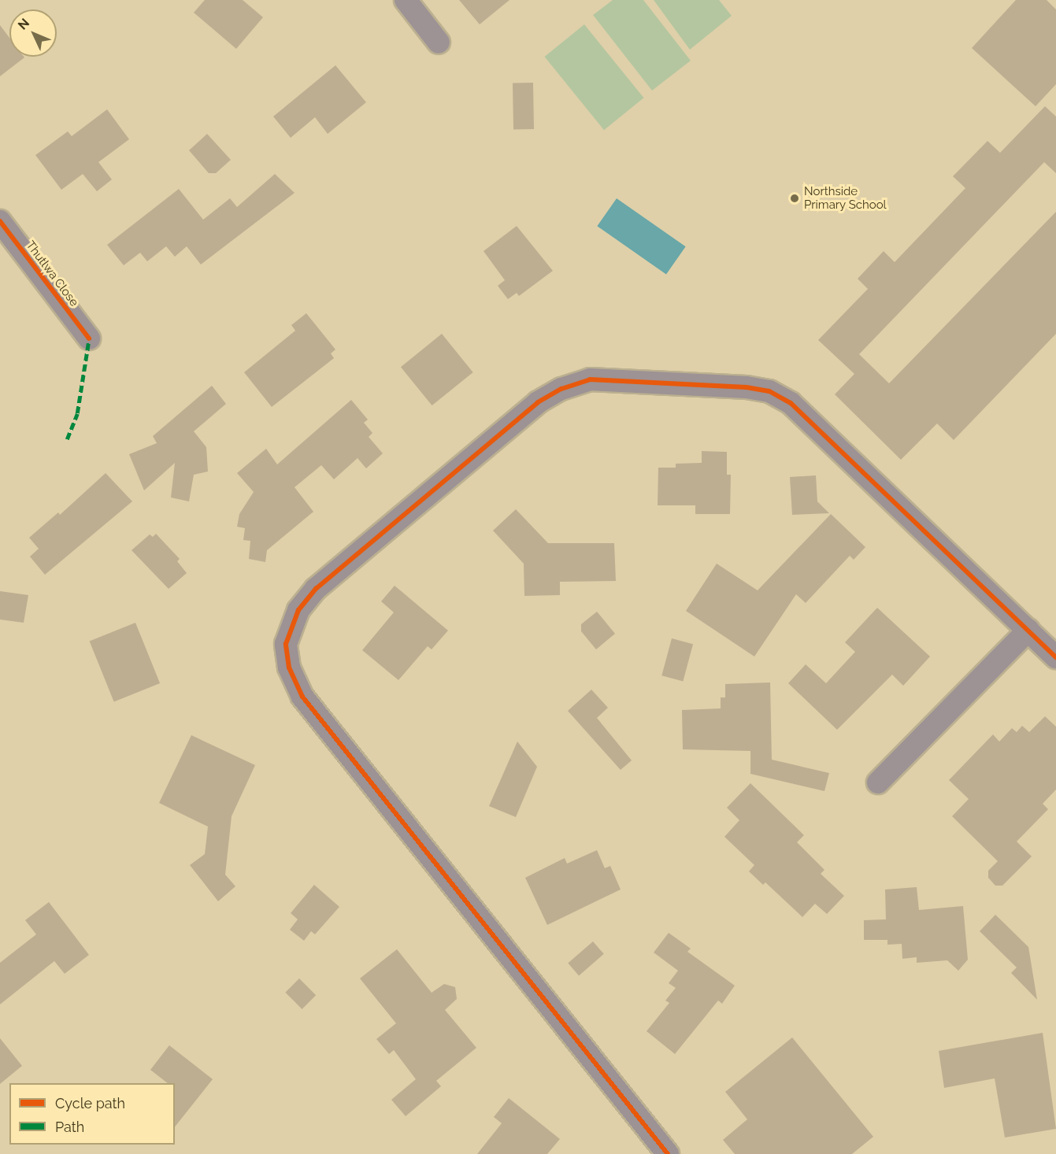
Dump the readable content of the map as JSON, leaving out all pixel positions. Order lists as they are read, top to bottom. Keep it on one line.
{"streets":{"street":["Thutlwa Close"]},"places":["Northside Primary School"],"legend":["Cycle path","Path"],"north":"top left"}
